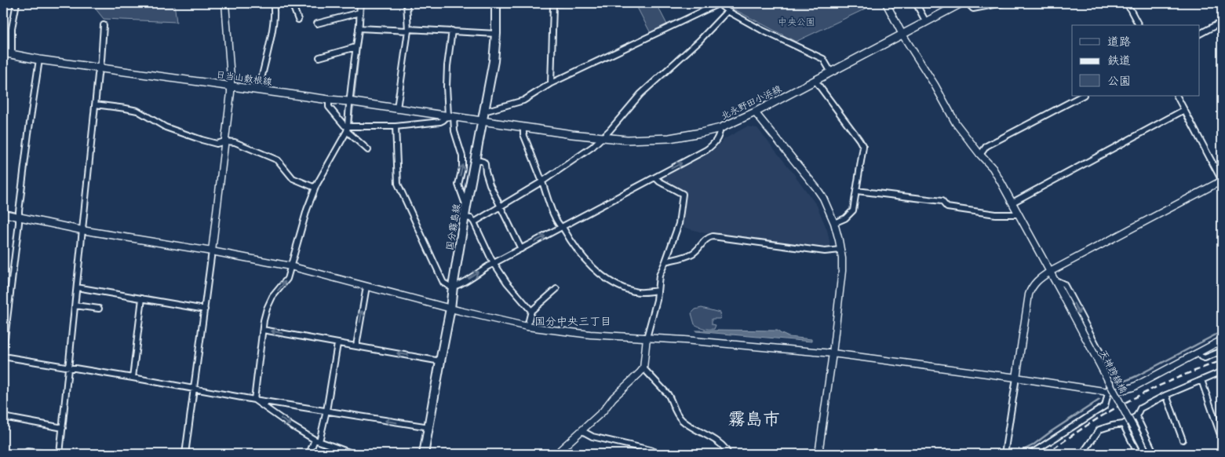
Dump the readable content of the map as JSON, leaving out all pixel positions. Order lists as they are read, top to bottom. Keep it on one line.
{"streets":{"main road":["日当山敷根線","北永野田小浜線","国分霧島線"],"street":["天神跨線橋"]},"crossings":[["日当山敷根線","北永野田小浜線"],["日当山敷根線","国分霧島線"],["北永野田小浜線","国分霧島線"],["北永野田小浜線","天神跨線橋"]],"districts":["国分中央三丁目","霧島市"],"parks":["中央公園"],"legend":["道路","鉄道","公園"]}
